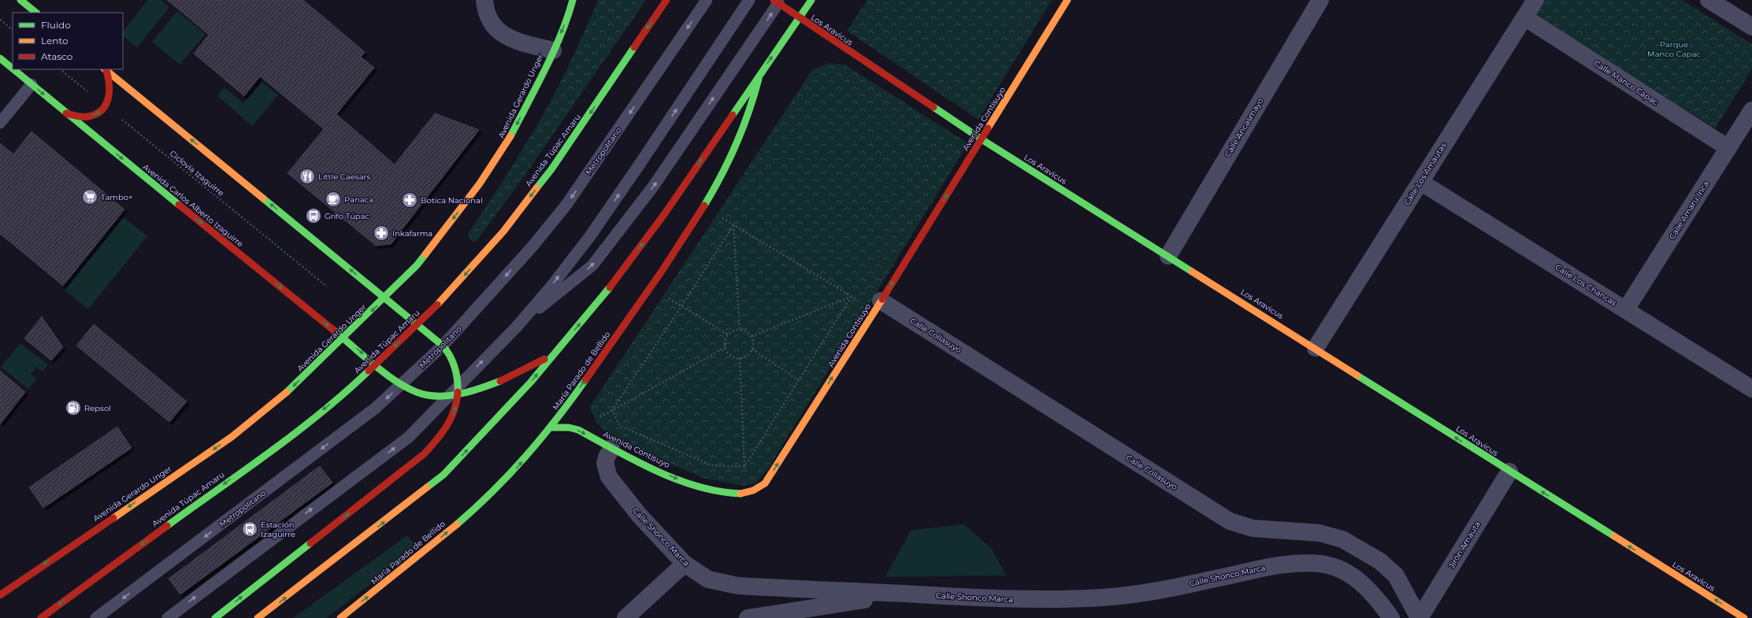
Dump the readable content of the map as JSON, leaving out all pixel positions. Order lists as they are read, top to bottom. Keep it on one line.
{"streets":{"street":["Los Aravicus","Calle Manco Capac","Avenida Gerardo Unger","Avenida Contisuyo","Calle Ancasmayo","Avenida Túpac Amaru","Calle Los Amautas","Avenida Carlos Alberto Izaguirre","Calle Amaru Inca","Calle Los Chancas","Calle Collasuyo","María Parado de Bellido","Calle Shonco Marca","Jirón Amauta"],"lane":["Metropolitano"],"path":["Ciclovía Izaguirre"]},"crossings":[["Los Aravicus","Avenida Contisuyo"],["Los Aravicus","Calle Ancasmayo"],["Los Aravicus","Calle Los Amautas"],["Los Aravicus","Jirón Amauta"],["Calle Manco Capac","Calle Los Amautas"],["Calle Manco Capac","Calle Amaru Inca"],["Avenida Gerardo Unger","Avenida Carlos Alberto Izaguirre"],["Avenida Contisuyo","Calle Collasuyo"],["Avenida Contisuyo","María Parado de Bellido"],["Avenida Contisuyo","Calle Shonco Marca"],["Avenida Túpac Amaru","Avenida Carlos Alberto Izaguirre"],["Metropolitano","Avenida Carlos Alberto Izaguirre"],["Calle Los Amautas","Calle Los Chancas"],["Calle Amaru Inca","Calle Los Chancas"],["Calle Collasuyo","Jirón Amauta"]],"one_way":["Los Aravicus","Avenida Gerardo Unger","Avenida Contisuyo","Avenida Túpac Amaru"],"parks":["Parque Manco Capac"],"places":{"restaurant":["Little Caesars"],"supermarket":["Tambo+"],"cafe":["Panaca"],"pharmacy":["Botica Nacional","Inkafarma"],"bus stop":["Grifo Túpac","Estación Izaguirre"],"fuel station":["Repsol"]},"legend":["Fluido","Lento","Atasco"]}
